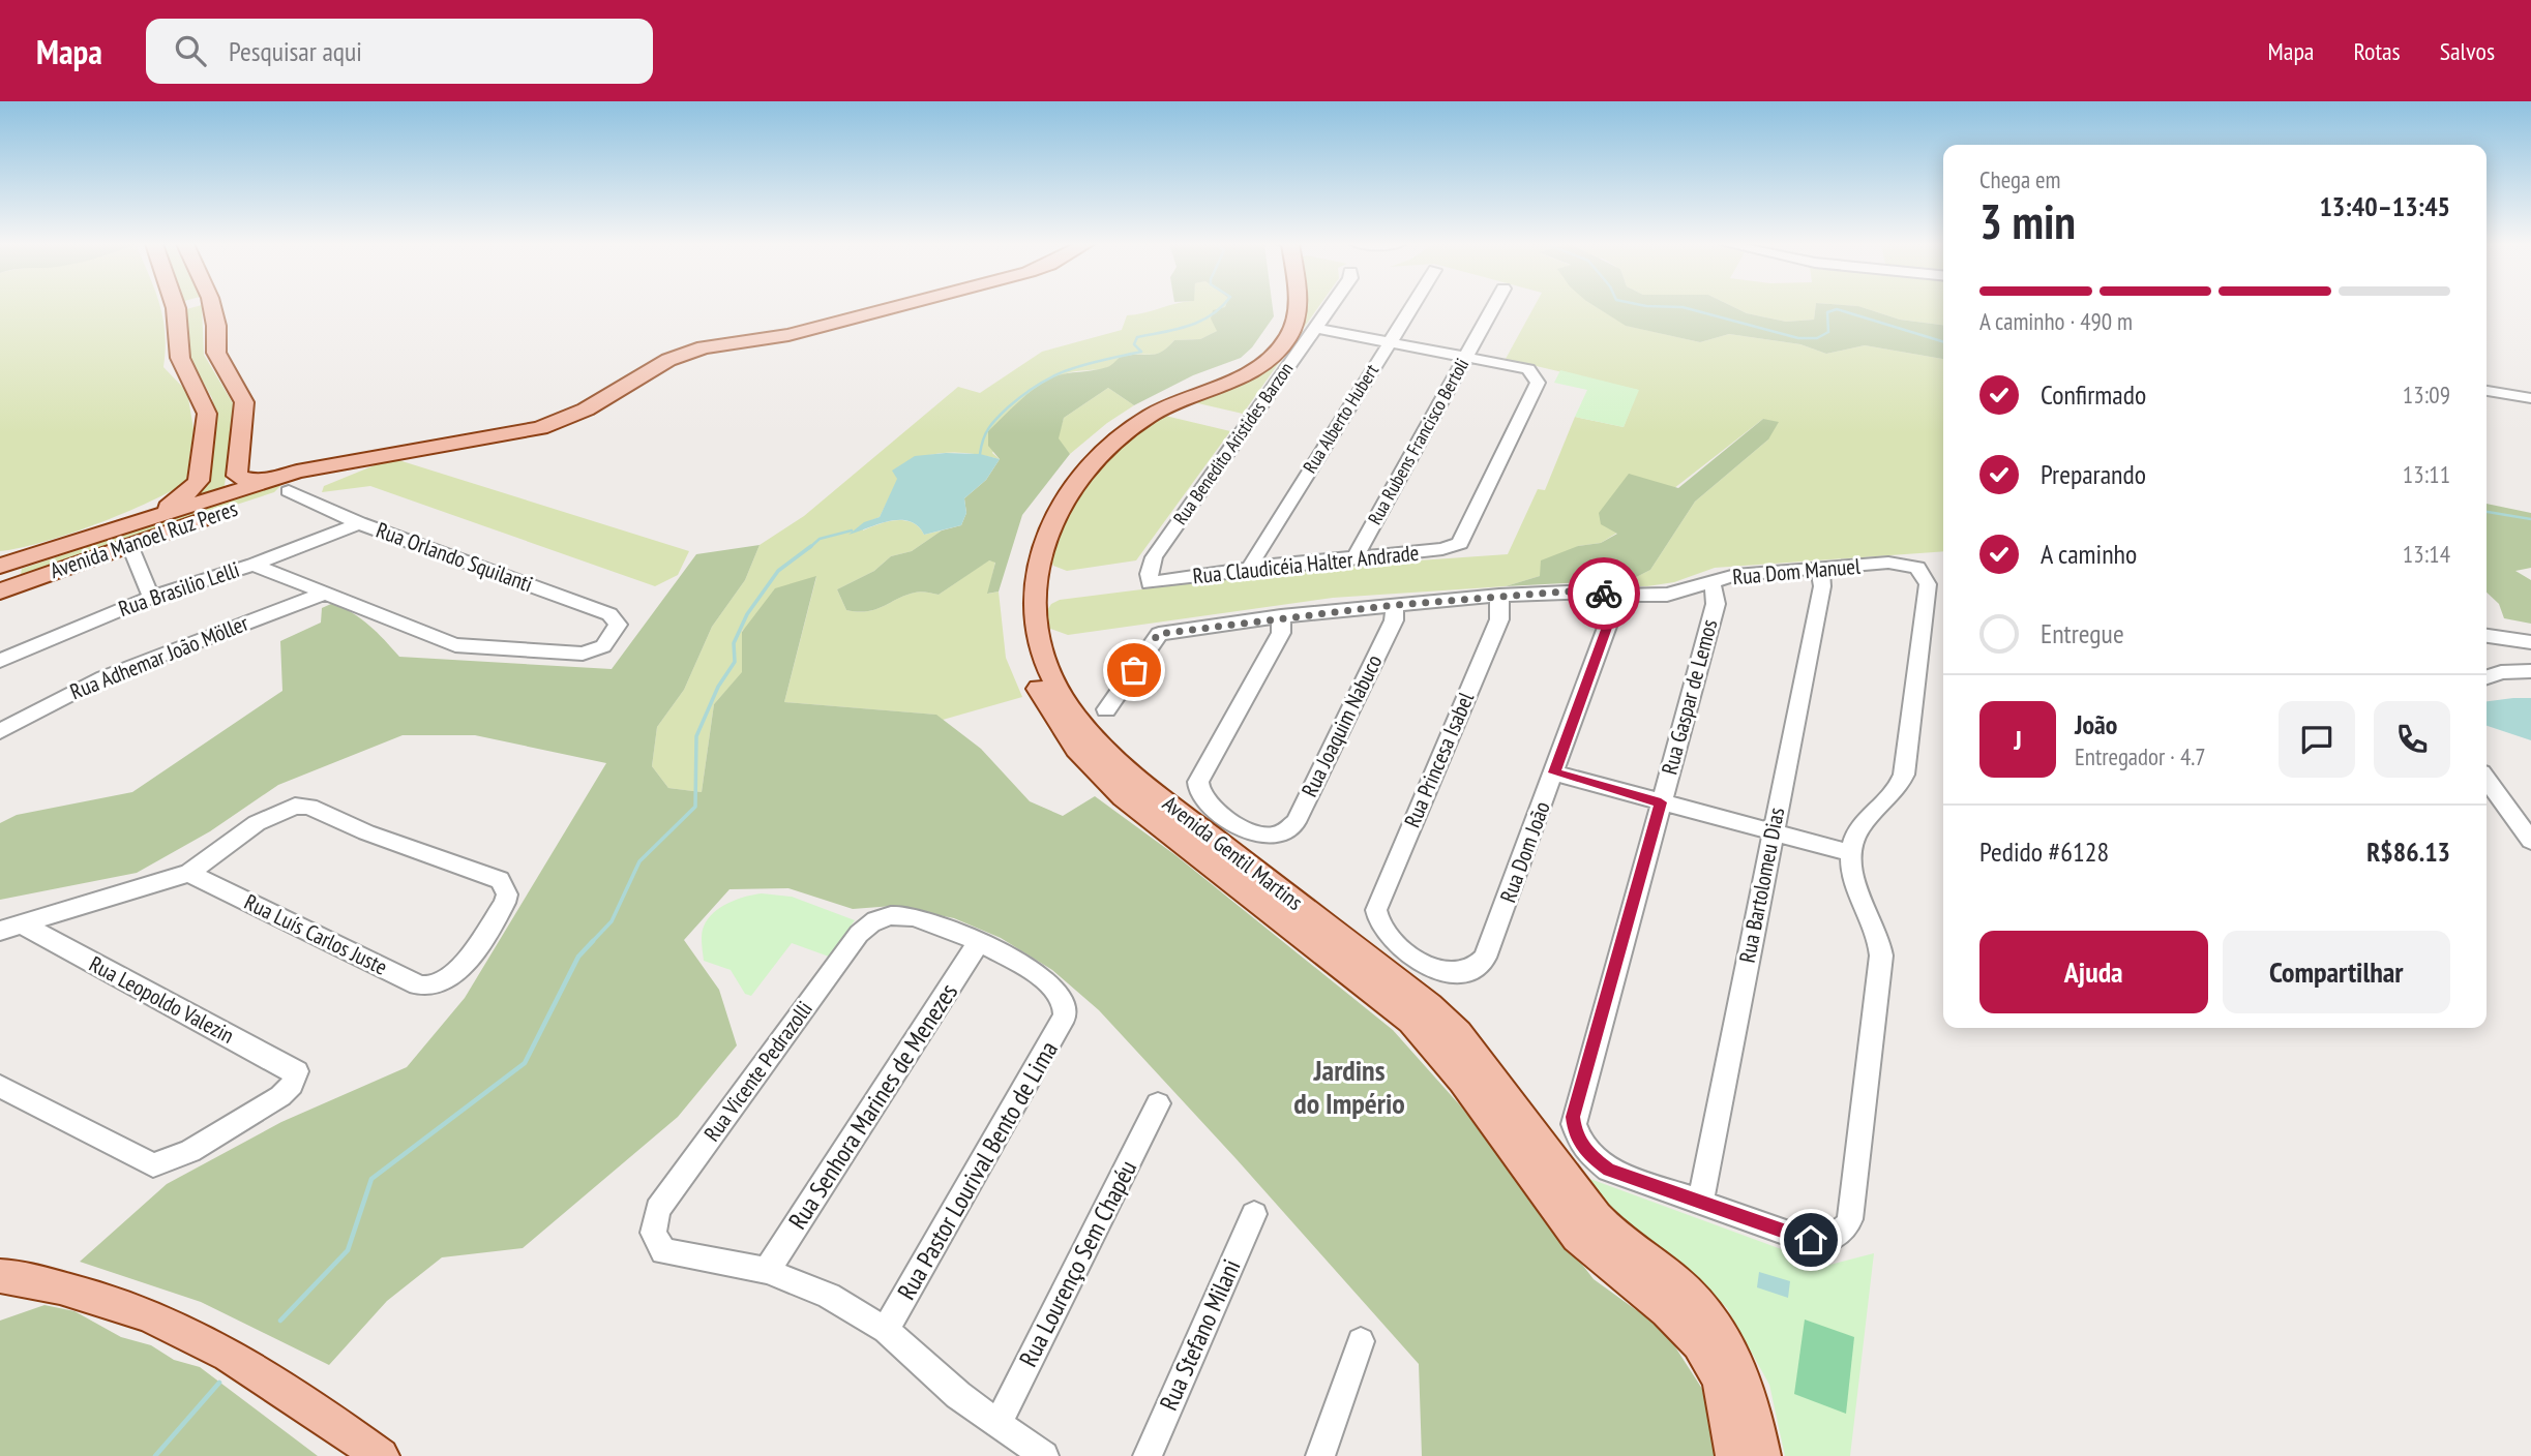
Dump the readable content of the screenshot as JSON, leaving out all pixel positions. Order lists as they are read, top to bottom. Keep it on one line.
{"streets":{"main road":["Avenida Manoel Ruz Peres","Avenida Gentil Martins"],"street":["Rua Alberto Hubert","Rua Rubens Francisco Bertoli","Rua Benedito Aristides Barzon","Rua Orlando Squilanti","Rua Claudicéia Halter Andrade","Rua Dom Manuel","Rua Brasilio Lelli","Rua Adhemar João Möller","Rua Gaspar de Lemos","Rua Joaquim Nabuco","Rua Princesa Isabel","Rua Dom João","Rua Bartolomeu Dias","Rua Luís Carlos Juste","Rua Leopoldo Valezin","Rua Vicente Pedrazolli","Rua Senhora Marines de Menezes","Rua Pastor Lourival Bento de Lima","Rua Lourenço Sem Chapéu","Rua Stefano Milani"]},"crossings":[["Rua Alberto Hubert","Rua Claudicéia Halter Andrade"],["Rua Rubens Francisco Bertoli","Rua Claudicéia Halter Andrade"],["Rua Benedito Aristides Barzon","Rua Claudicéia Halter Andrade"],["Avenida Manoel Ruz Peres","Rua Orlando Squilanti"],["Rua Orlando Squilanti","Rua Brasilio Lelli"],["Rua Dom Manuel","Rua Gaspar de Lemos"],["Rua Dom Manuel","Rua Joaquim Nabuco"],["Rua Dom Manuel","Rua Princesa Isabel"],["Rua Dom Manuel","Rua Dom João"],["Rua Dom Manuel","Rua Bartolomeu Dias"],["Rua Gaspar de Lemos","Rua Bartolomeu Dias"],["Rua Princesa Isabel","Rua Dom João"],["Rua Vicente Pedrazolli","Rua Senhora Marines de Menezes"],["Rua Vicente Pedrazolli","Rua Pastor Lourival Bento de Lima"],["Rua Senhora Marines de Menezes","Rua Pastor Lourival Bento de Lima"]],"districts":["Jardins do Império"],"page":{"header":"Mapa","search":"Pesquisar aqui","nav":["Mapa","Rotas","Salvos"],"heading":["3 min","Chega em","13:40–13:45"],"panel":["João","Entregador · 4.7","Pedido #6128","R$86.13"],"bar":"A caminho · 490 m","list":[["Confirmado","13:09"],["Preparando","13:11"],["A caminho","13:14"],"Entregue"],"round":"J","buttons":["Ajuda","Compartilhar"]}}
